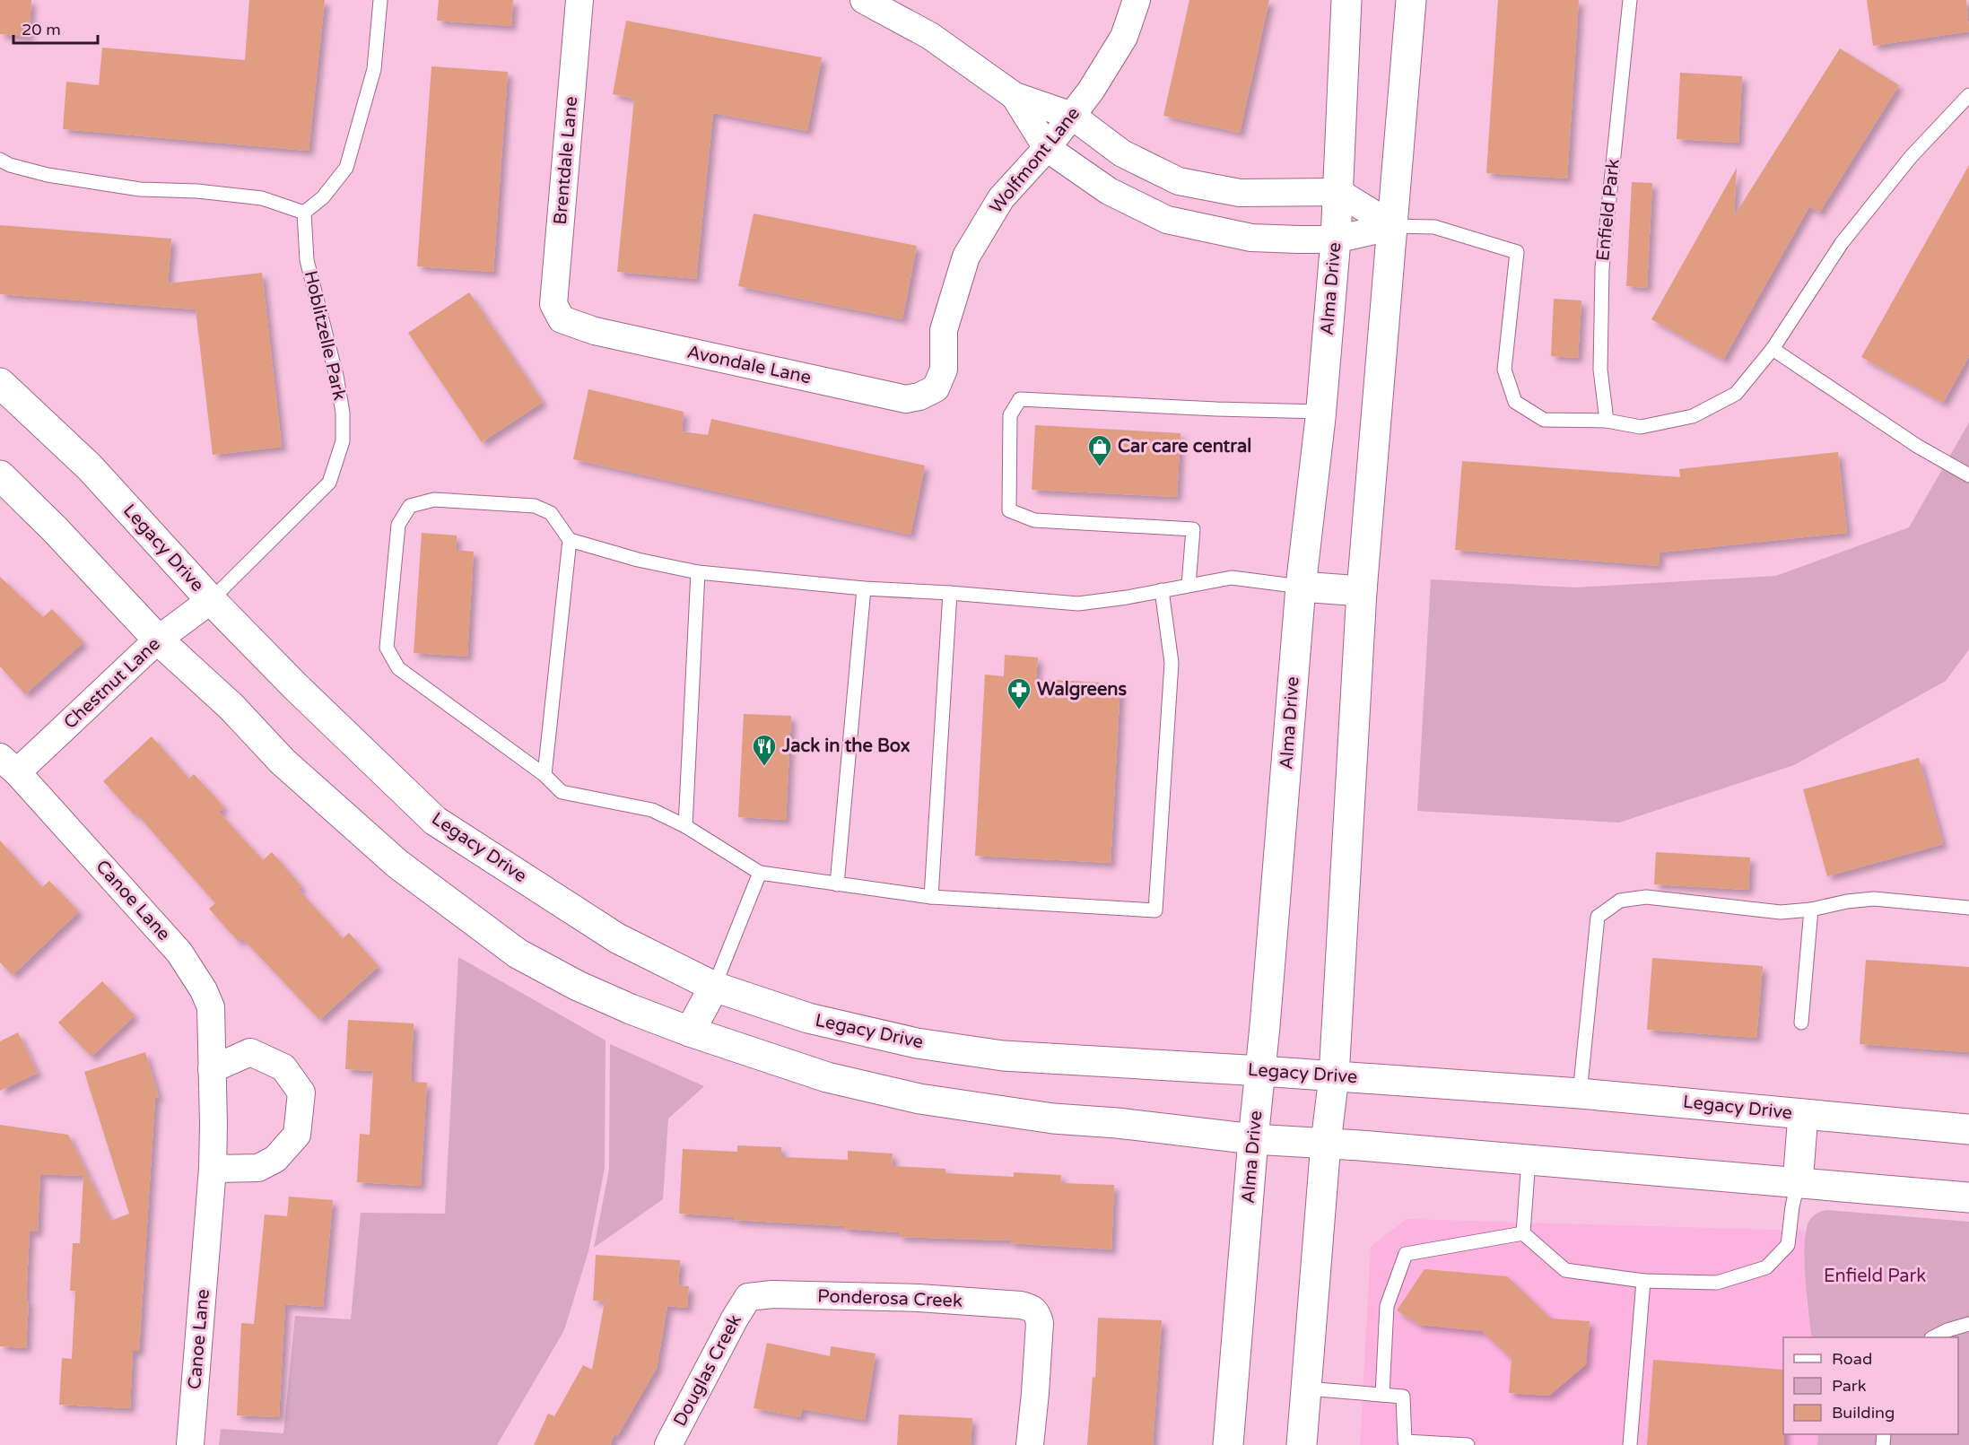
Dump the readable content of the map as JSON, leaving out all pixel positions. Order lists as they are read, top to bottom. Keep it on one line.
{"streets":{"main road":["Alma Drive","Legacy Drive"],"street":["Brentdale Lane","Wolfmont Lane","Avondale Lane","Chestnut Lane","Canoe Lane","Ponderosa Creek","Douglas Creek"],"lane":["Enfield Park","Hoblitzelle Park"]},"crossings":[["Brentdale Lane","Avondale Lane"],["Wolfmont Lane","Avondale Lane"],["Alma Drive","Legacy Drive"],["Hoblitzelle Park","Legacy Drive"],["Hoblitzelle Park","Chestnut Lane"],["Legacy Drive","Chestnut Lane"],["Chestnut Lane","Canoe Lane"],["Ponderosa Creek","Douglas Creek"]],"parks":["Enfield Park"],"places":{"shop":["Car care central"],"pharmacy":["Walgreens"],"restaurant":["Jack in the Box"]},"legend":["Road","Park","Building"],"scale_bar":"20 m"}
